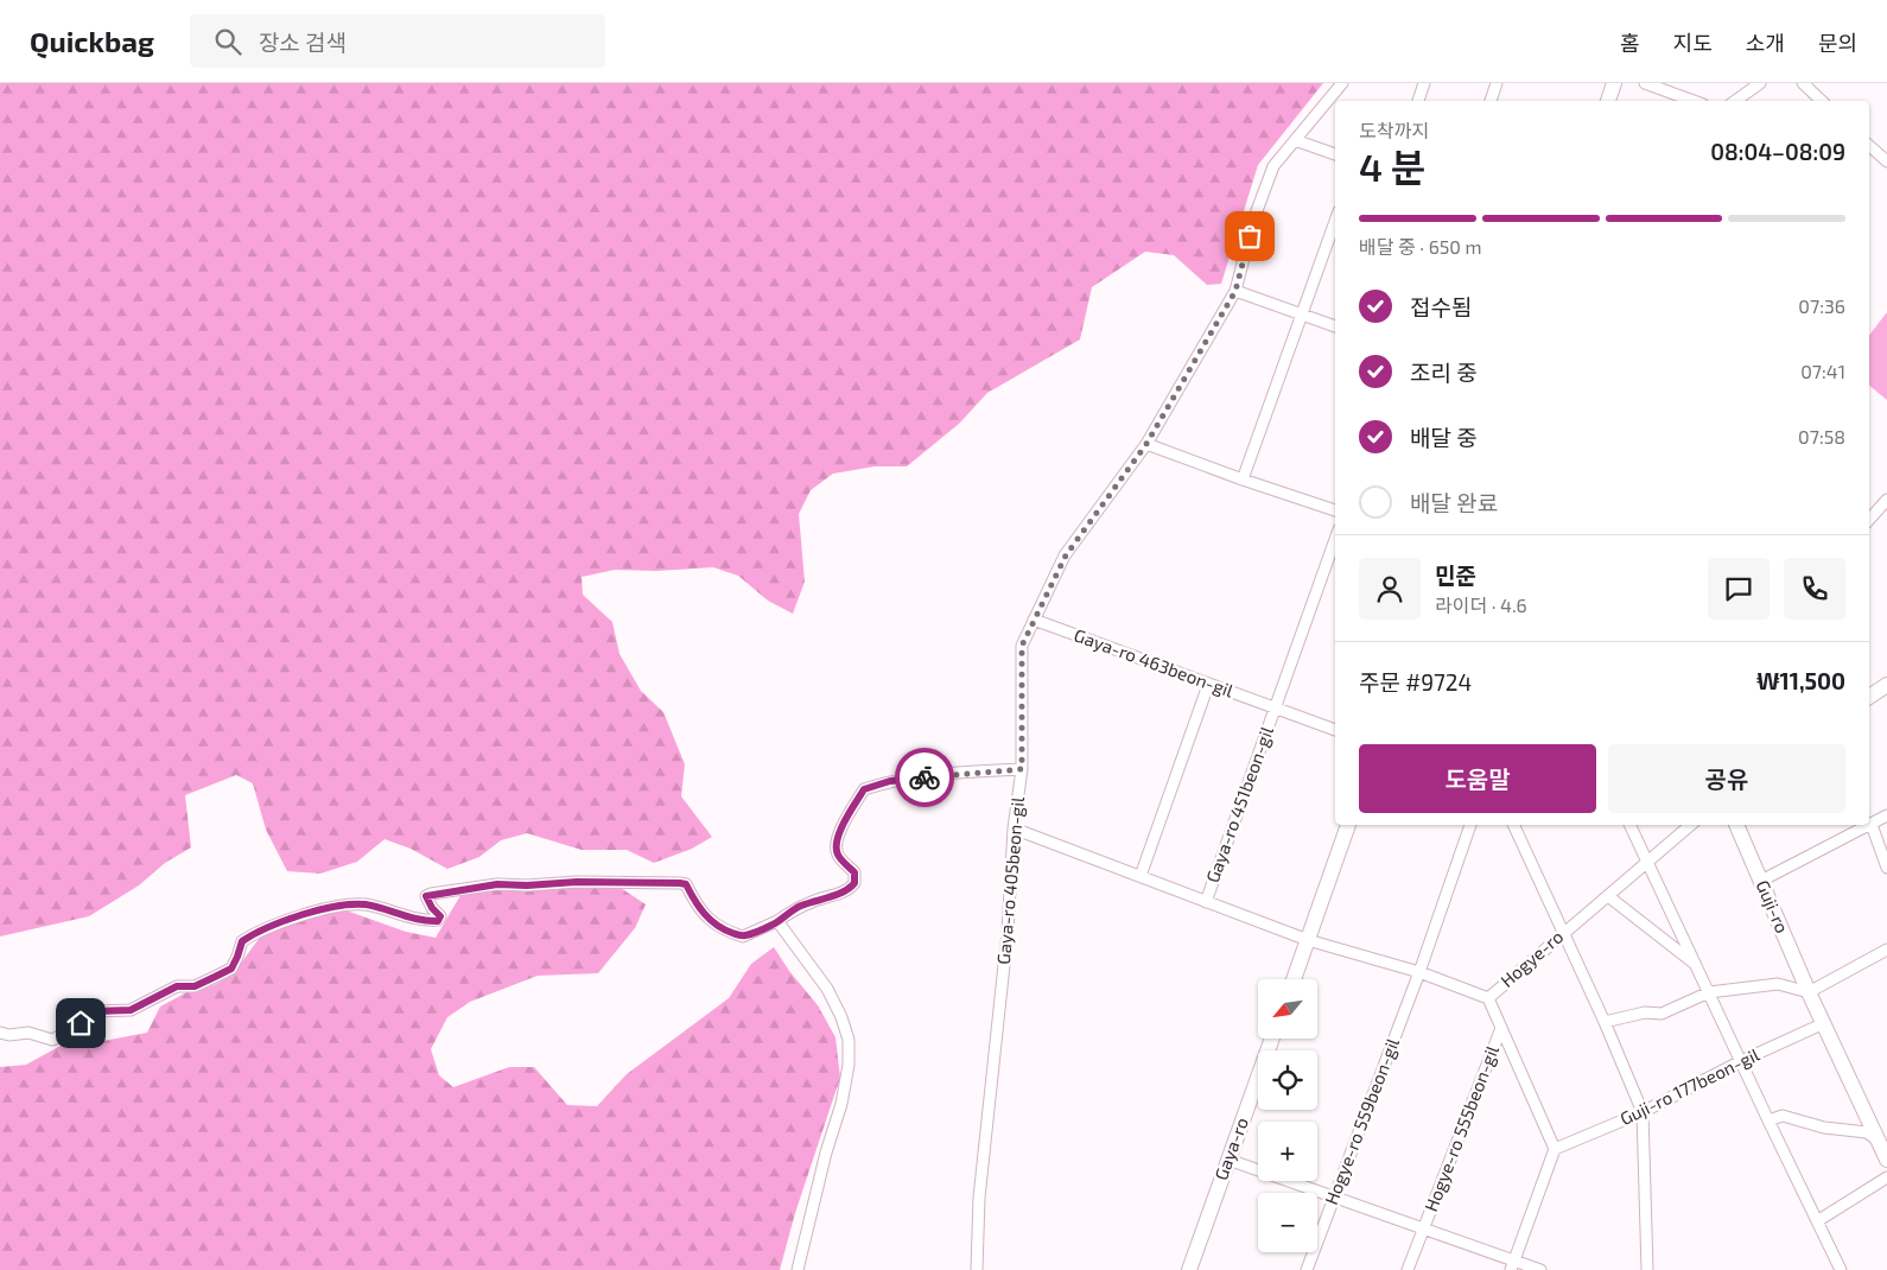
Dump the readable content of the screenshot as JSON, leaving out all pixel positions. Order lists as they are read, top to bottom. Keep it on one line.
{"streets":{"main road":["Guji-ro","Gaya-ro"],"street":["Gaya-ro 463beon-gil","Gaya-ro 451beon-gil","Gaya-ro 405beon-gil","Hogye-ro","Guji-ro 177beon-gil","Hogye-ro 559beon-gil","Hogye-ro 555beon-gil"]},"crossings":[["Gaya-ro 463beon-gil","Gaya-ro 451beon-gil"],["Gaya-ro 463beon-gil","Gaya-ro 405beon-gil"],["Gaya-ro 451beon-gil","Gaya-ro 405beon-gil"],["Gaya-ro 451beon-gil","Hogye-ro"],["Guji-ro","Guji-ro 177beon-gil"],["Hogye-ro","Hogye-ro 559beon-gil"],["Hogye-ro","Hogye-ro 555beon-gil"],["Guji-ro 177beon-gil","Hogye-ro 555beon-gil"],["Hogye-ro 559beon-gil","Hogye-ro 555beon-gil"],["Hogye-ro 555beon-gil","Gaya-ro"]],"north":"bottom left","page":{"header":"Quickbag","search":"장소 검색","nav":["홈","지도","소개","문의"],"heading":["4 분","도착까지","08:04–08:09"],"panel":["민준","라이더 · 4.6","주문 #9724","₩11,500"],"bar":"배달 중 · 650 m","list":[["접수됨","07:36"],["조리 중","07:41"],["배달 중","07:58"],"배달 완료"],"buttons":["도움말","공유"],"map_buttons":["+","−"]}}
